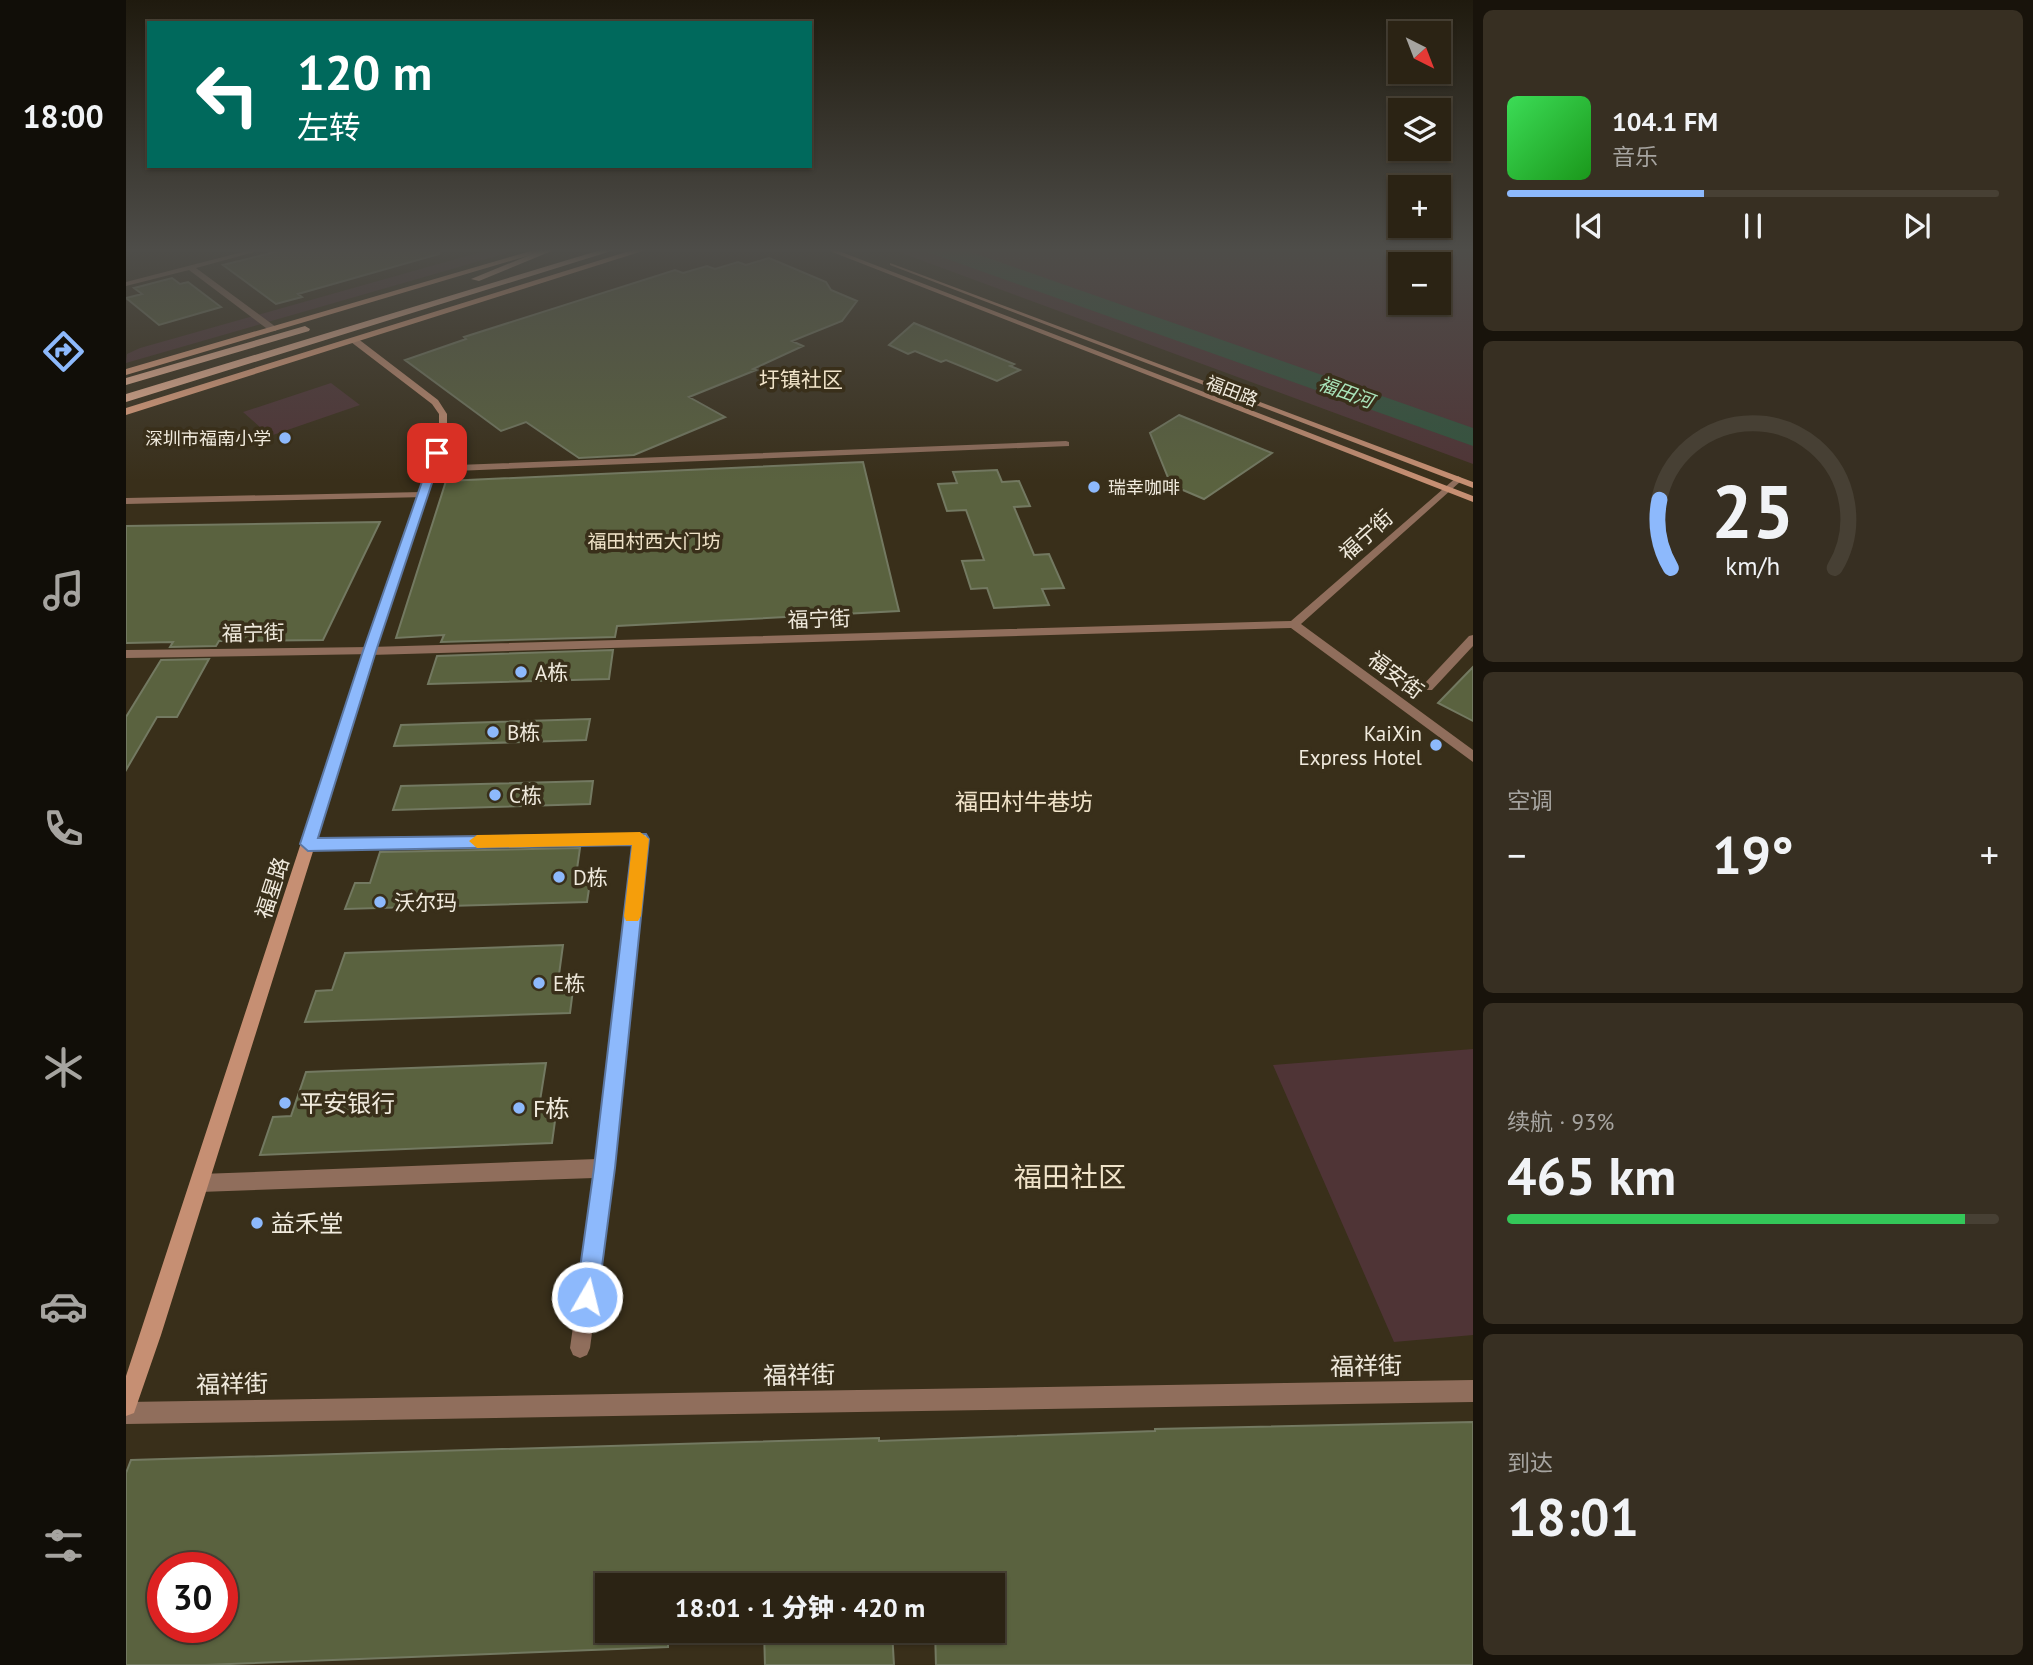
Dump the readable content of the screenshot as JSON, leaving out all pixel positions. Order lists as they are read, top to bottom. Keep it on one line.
{"streets":{"main road":["福田路","福星路"],"street":["福宁街","福安街","福祥街"]},"crossings":[["福田路","福宁街"],["福宁街","福安街"],["福宁街","福星路"]],"districts":["圩镇社区","福田村西大门坊","福田村牛巷坊","福田社区"],"water":["福田河"],"places":["深圳市福南小学","瑞幸咖啡","A栋","B栋","KaiXin Express Hotel","C栋","D栋","沃尔玛","E栋","平安银行","F栋","益禾堂"],"north":"bottom right","page":{"tabs":"18:00","map_buttons":["+","−"],"turn":["120 m","左转"],"song":["104.1 FM","音乐"],"tile":["空调",["续航 · 93%","465 km"],["到达","18:01"]],"heat":["−","19°","+"],"limit":"30","trip":"18:01 · 1 分钟 · 420 m","gauge":["25","km/h"]}}
